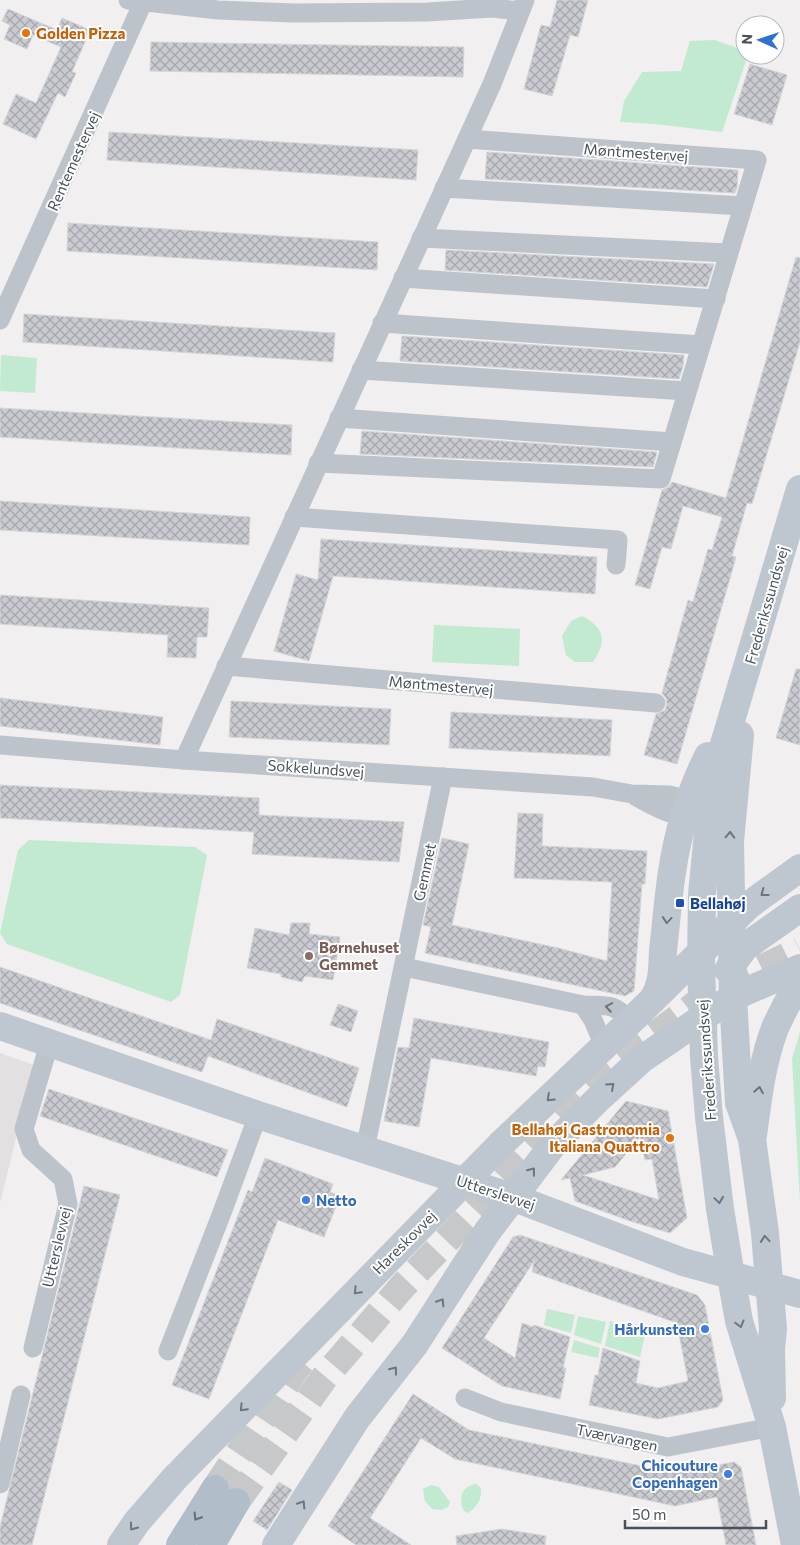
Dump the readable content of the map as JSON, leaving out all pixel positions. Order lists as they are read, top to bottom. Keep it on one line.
{"streets":{"street":["Møntmestervej","Rentemestervej","Frederikssundsvej","Sokkelundsvej","Gemmet","Utterslevvej","Hareskovvej","Tværvangen"]},"crossings":[["Frederikssundsvej","Sokkelundsvej"],["Frederikssundsvej","Utterslevvej"],["Frederikssundsvej","Hareskovvej"],["Frederikssundsvej","Tværvangen"],["Sokkelundsvej","Gemmet"],["Gemmet","Utterslevvej"],["Utterslevvej","Hareskovvej"]],"places":{"other":["Golden Pizza","Børnehuset Gemmet","Bellahøj Gastronomia Italiana Quattro","Netto","Hårkunsten","Chicouture Copenhagen"],"transit":["Bellahøj"]},"scale_bar":"50 m","north":"left"}
